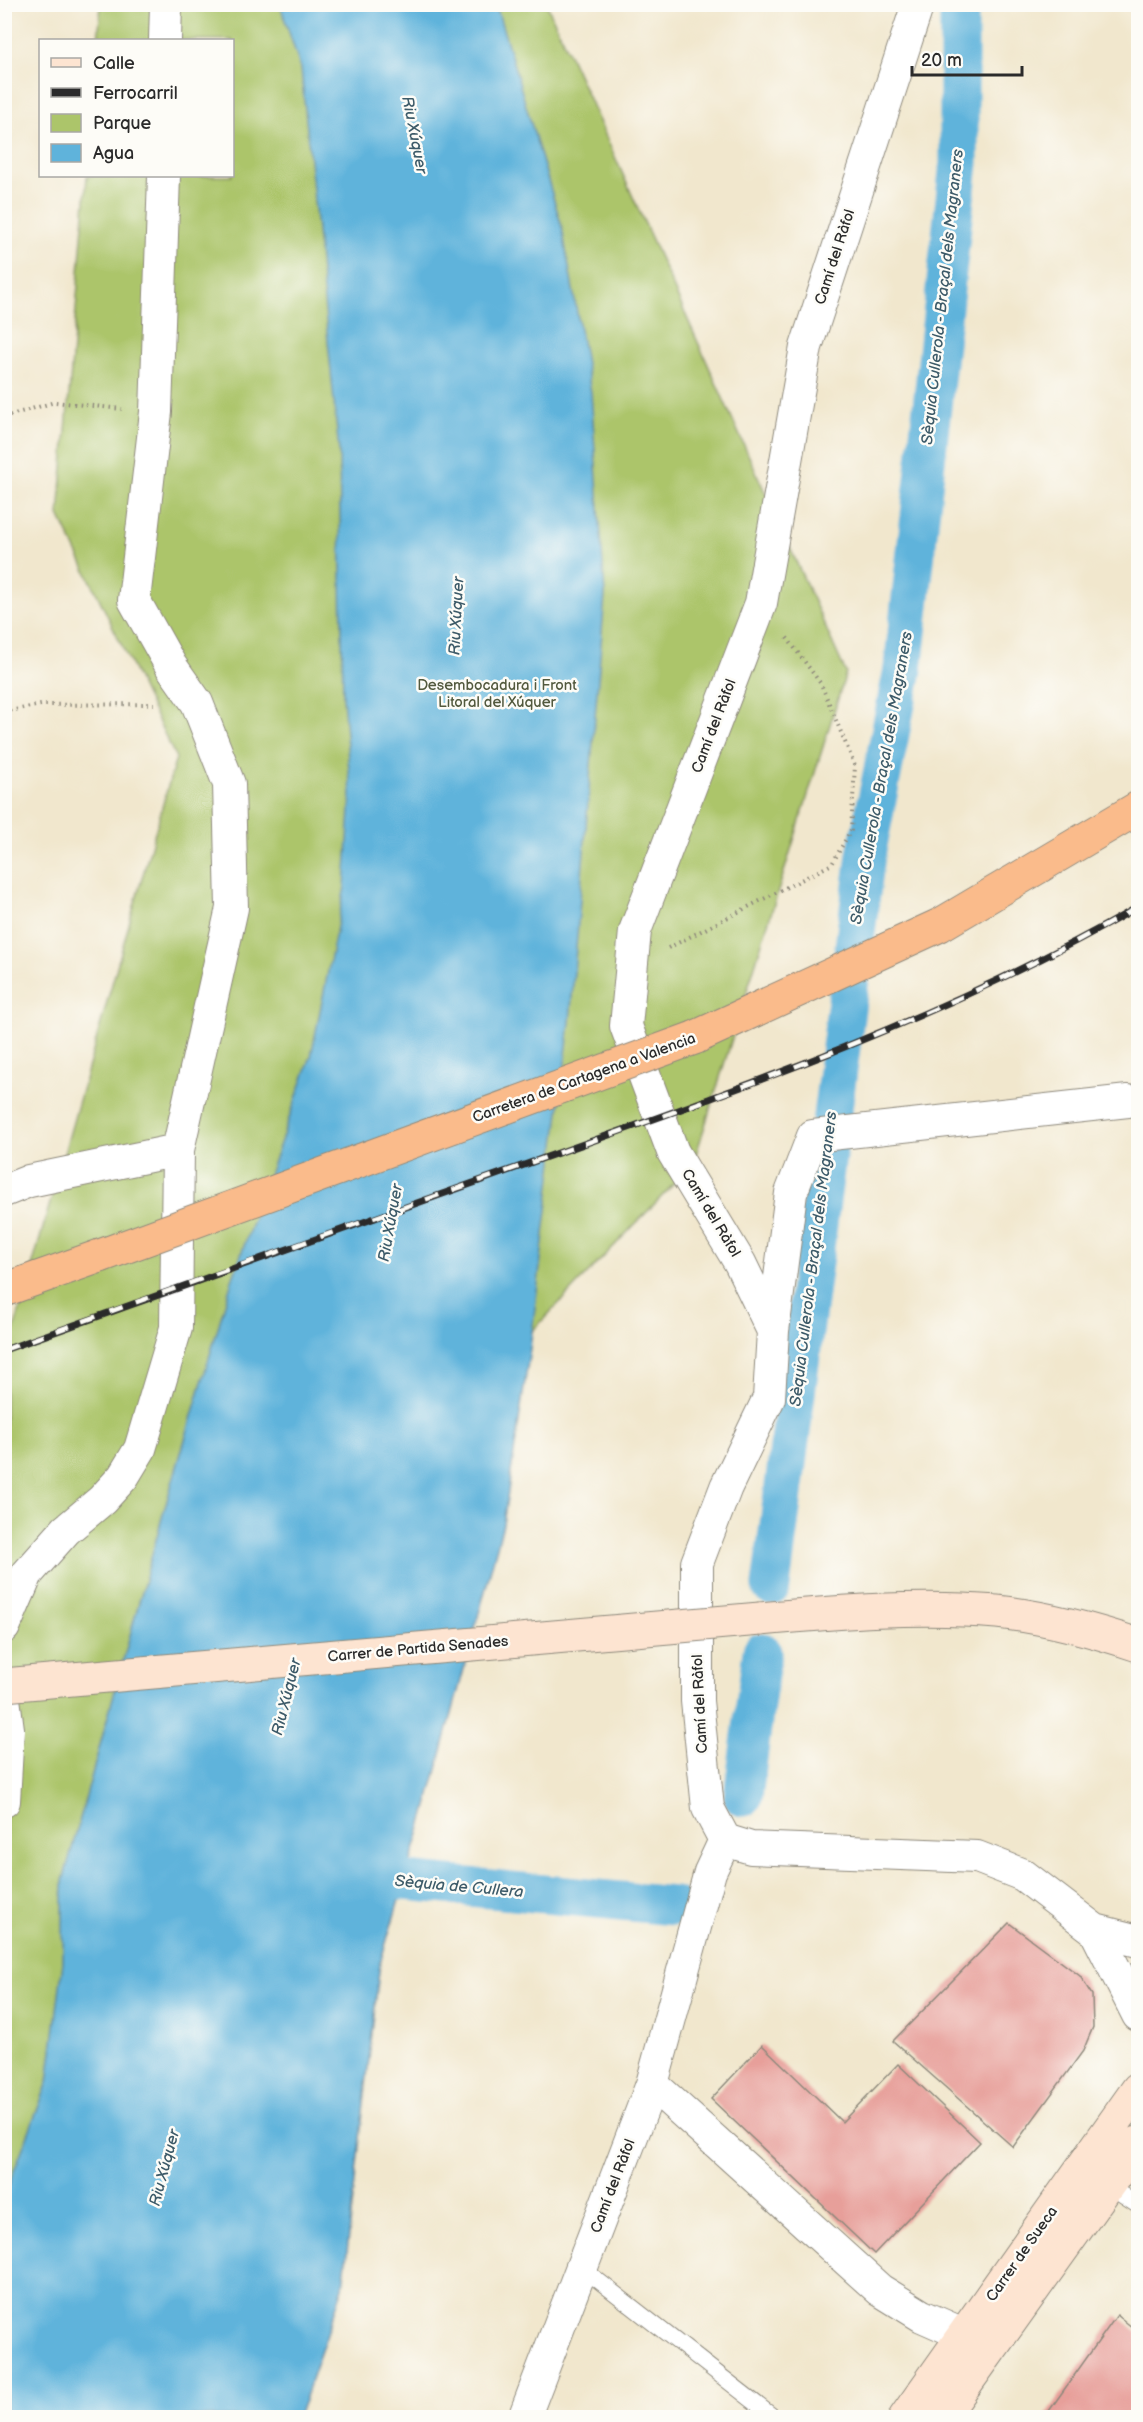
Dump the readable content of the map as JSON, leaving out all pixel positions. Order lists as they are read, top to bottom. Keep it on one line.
{"streets":{"highway":["Carretera de Cartagena a Valencia"],"street":["Camí del Ràfol","Carrer de Partida Senades","Carrer de Sueca"]},"water":["Riu Xúquer","Sèquia Cullerola - Braçal dels Magraners","Sèquia de Cullera"],"parks":["Desembocadura i Front Litoral del Xúquer"],"legend":["Calle","Ferrocarril","Parque","Agua"],"scale_bar":"20 m"}
